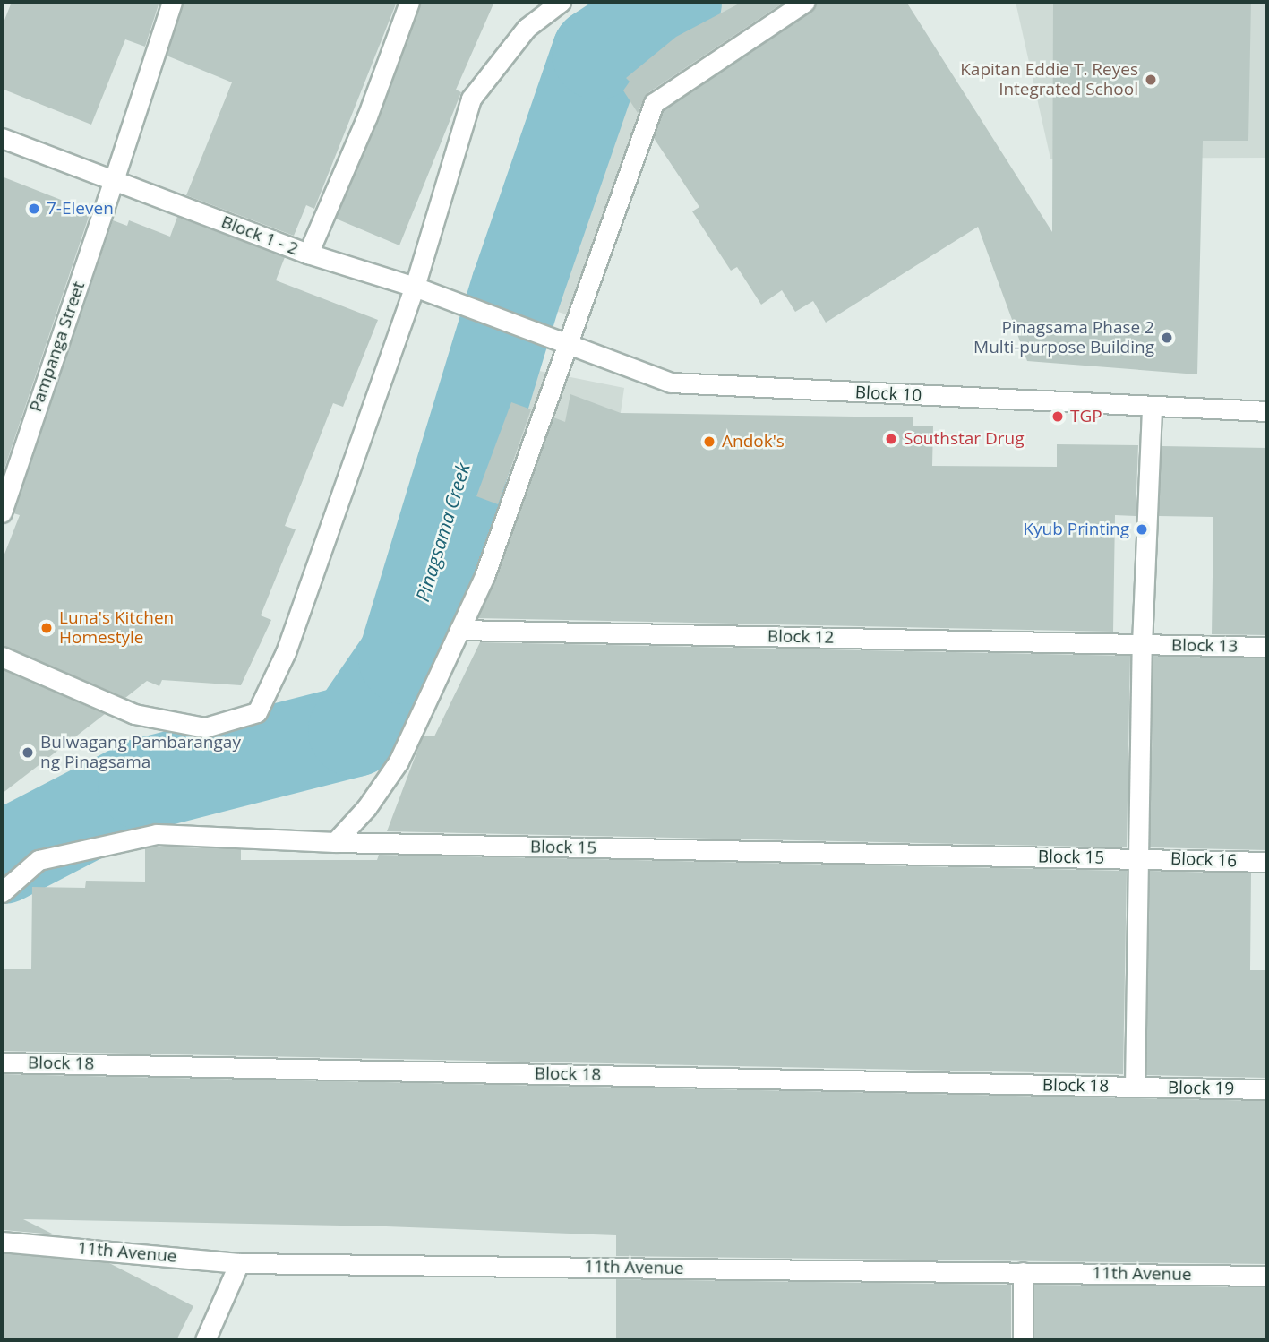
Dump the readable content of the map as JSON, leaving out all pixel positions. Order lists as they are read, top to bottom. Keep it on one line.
{"streets":{"street":["Block 1 - 2","Pampanga Street","Block 10","Block 12","Block 13","Block 15","Block 16","Block 18","Block 19","11th Avenue"]},"crossings":[["Block 1 - 2","Pampanga Street"],["Block 1 - 2","Block 10"],["Block 12","Block 13"],["Block 15","Block 16"],["Block 18","Block 19"]],"water":["Pinagsama Creek"],"places":["Kapitan Eddie T. Reyes Integrated School","7-Eleven","Pinagsama Phase 2 Multi-purpose Building","TGP","Southstar Drug","Andok's","Kyub Printing","Luna's Kitchen Homestyle","Bulwagang Pambarangay ng Pinagsama"]}
